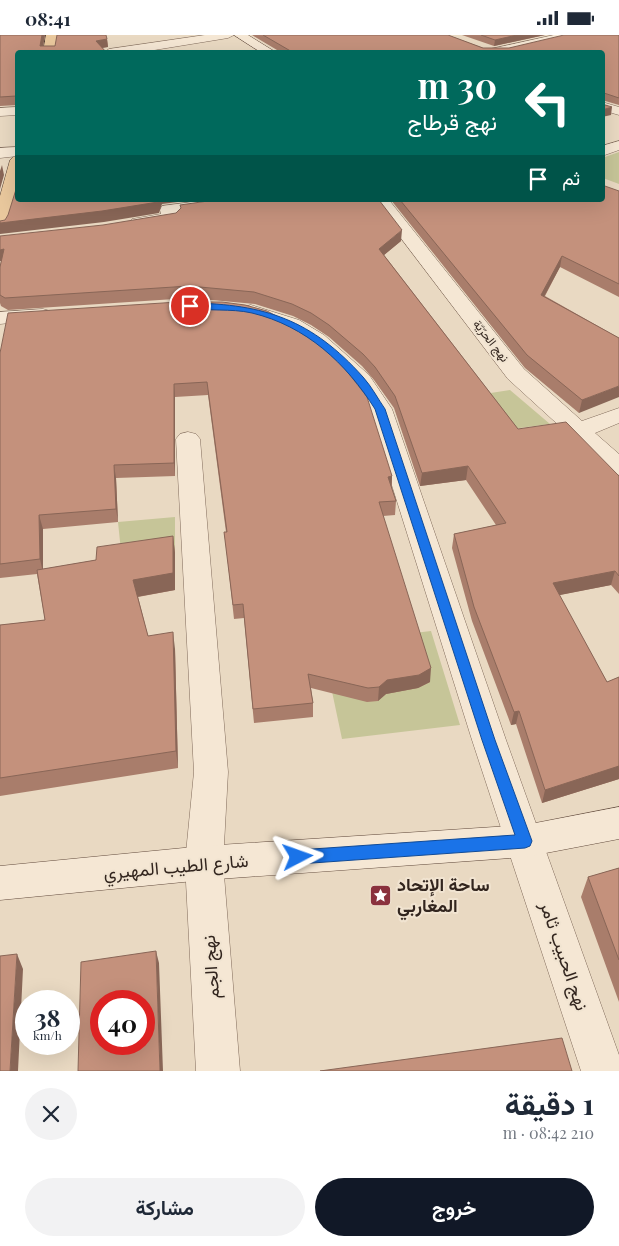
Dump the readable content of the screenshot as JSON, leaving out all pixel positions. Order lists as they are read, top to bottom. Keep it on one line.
{"streets":{"street":["نهج الحرّيّة","شارع الطيب المهيري","نهج الحبيب ثامر","نهج الجم"]},"crossings":[["شارع الطيب المهيري","نهج الحبيب ثامر"],["شارع الطيب المهيري","نهج الجم"]],"places":{"place":["ساحة الإتحاد المغاربي"]},"page":{"status":"08:41","turn":["30 m","نهج قرطاج"],"then":"ثم","speed":"38 km/h","limit":"40","heading":["1 دقيقة","210 m · 08:42"],"buttons":["خروج","مشاركة"]}}
